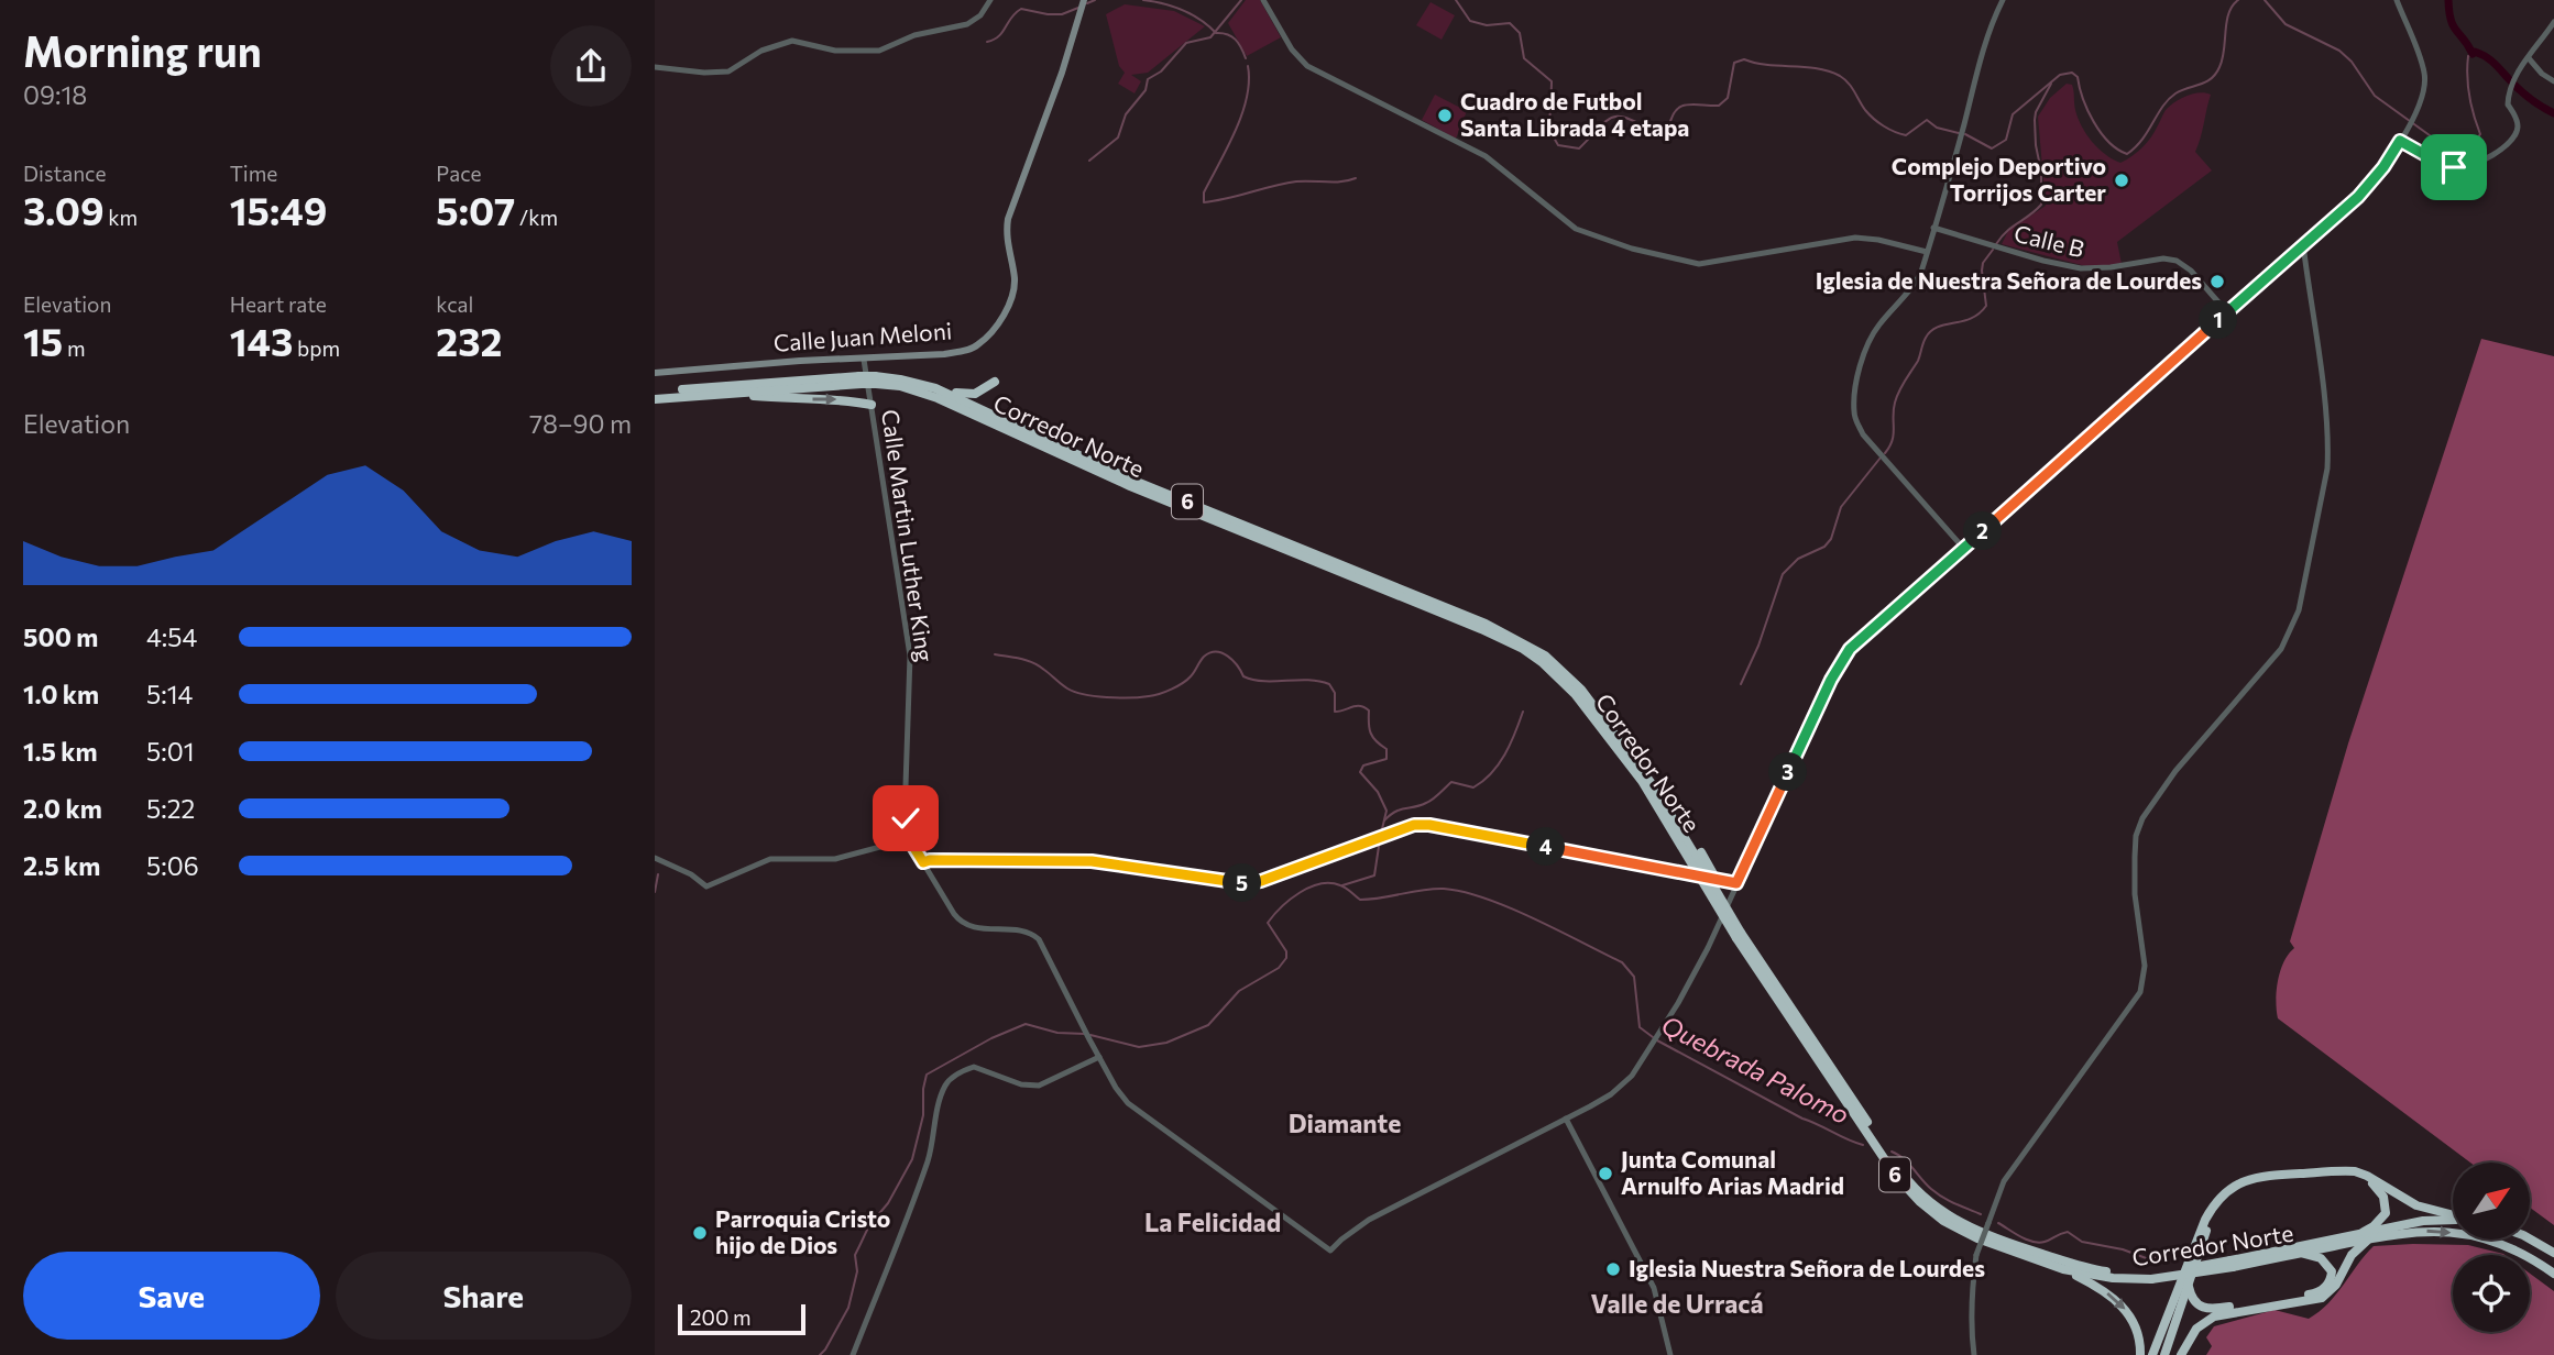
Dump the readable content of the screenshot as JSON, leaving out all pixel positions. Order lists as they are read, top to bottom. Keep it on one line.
{"streets":{"highway":["Corredor Norte","6"],"main road":["Calle Juan Meloni"],"street":["Calle B","Calle Martin Luther King"]},"crossings":[["Calle Juan Meloni","Calle Martin Luther King"]],"districts":["Diamante","La Felicidad","Valle de Urracá"],"water":["Quebrada Palomo"],"places":["Cuadro de Futbol Santa Librada 4 etapa","Complejo Deportivo Torrijos Carter","Iglesia de Nuestra Señora de Lourdes","Junta Comunal Arnulfo Arias Madrid","Parroquia Cristo hijo de Dios","Iglesia Nuestra Señora de Lourdes"],"scale_bar":"200 m","north":"top right","page":{"heading":["Morning run","09:18"],"stats":[["Distance","3.09 km"],["Time","15:49"],["Pace","5:07 /km"],["Elevation","15 m"],["Heart rate","143 bpm"],["kcal","232"]],"pins":["1","2","3","4","5"],"chart":["Elevation","78–90 m"],"list":[{"name":"500 m","note":"4:54"},{"name":"1.0 km","note":"5:14"},{"name":"1.5 km","note":"5:01"},{"name":"2.0 km","note":"5:22"},{"name":"2.5 km","note":"5:06"}],"buttons":["Save","Share"],"scale":"200 m"}}
